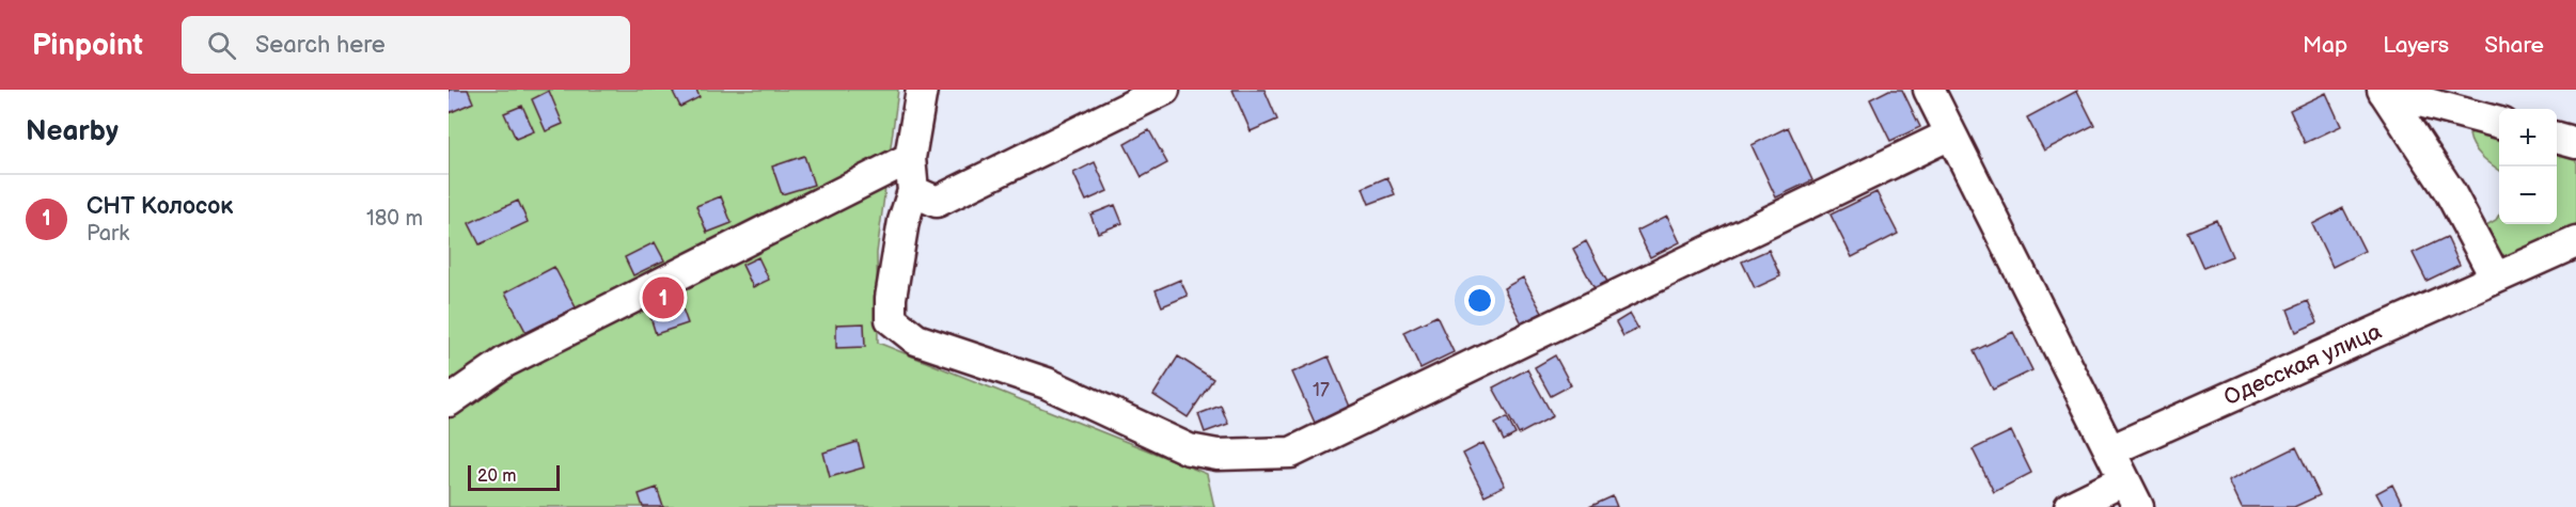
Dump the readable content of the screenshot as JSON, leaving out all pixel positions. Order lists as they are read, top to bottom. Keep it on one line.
{"streets":{"street":["Одесская улица"]},"house_numbers":["17"],"scale_bar":"20 m","page":{"header":"Pinpoint","search":"Search here","nav":["Map","Layers","Share"],"heading":"Nearby","map_buttons":["+","−"],"list":[{"mark":"1","name":"СНТ Колосок","note":"Park","value":"180 m"}],"pins":"1","scale":"20 m"}}
